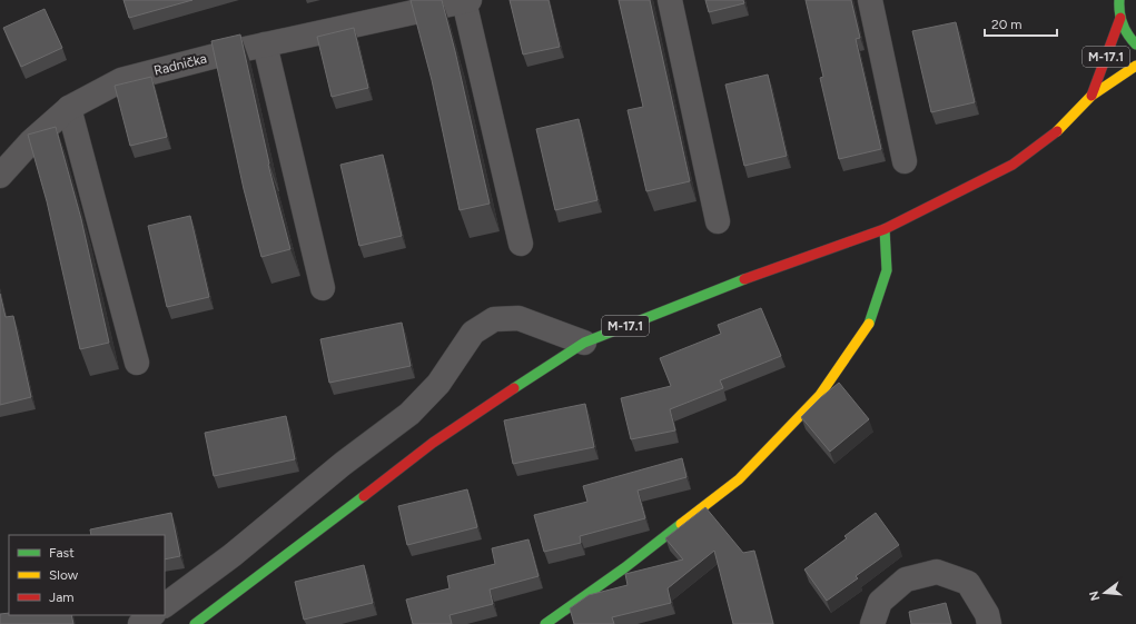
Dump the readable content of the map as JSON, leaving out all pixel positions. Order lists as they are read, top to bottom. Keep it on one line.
{"streets":{"main road":["M-17.1"],"street":["Radnička"]},"legend":["Fast","Slow","Jam"],"scale_bar":"20 m","north":"left"}
